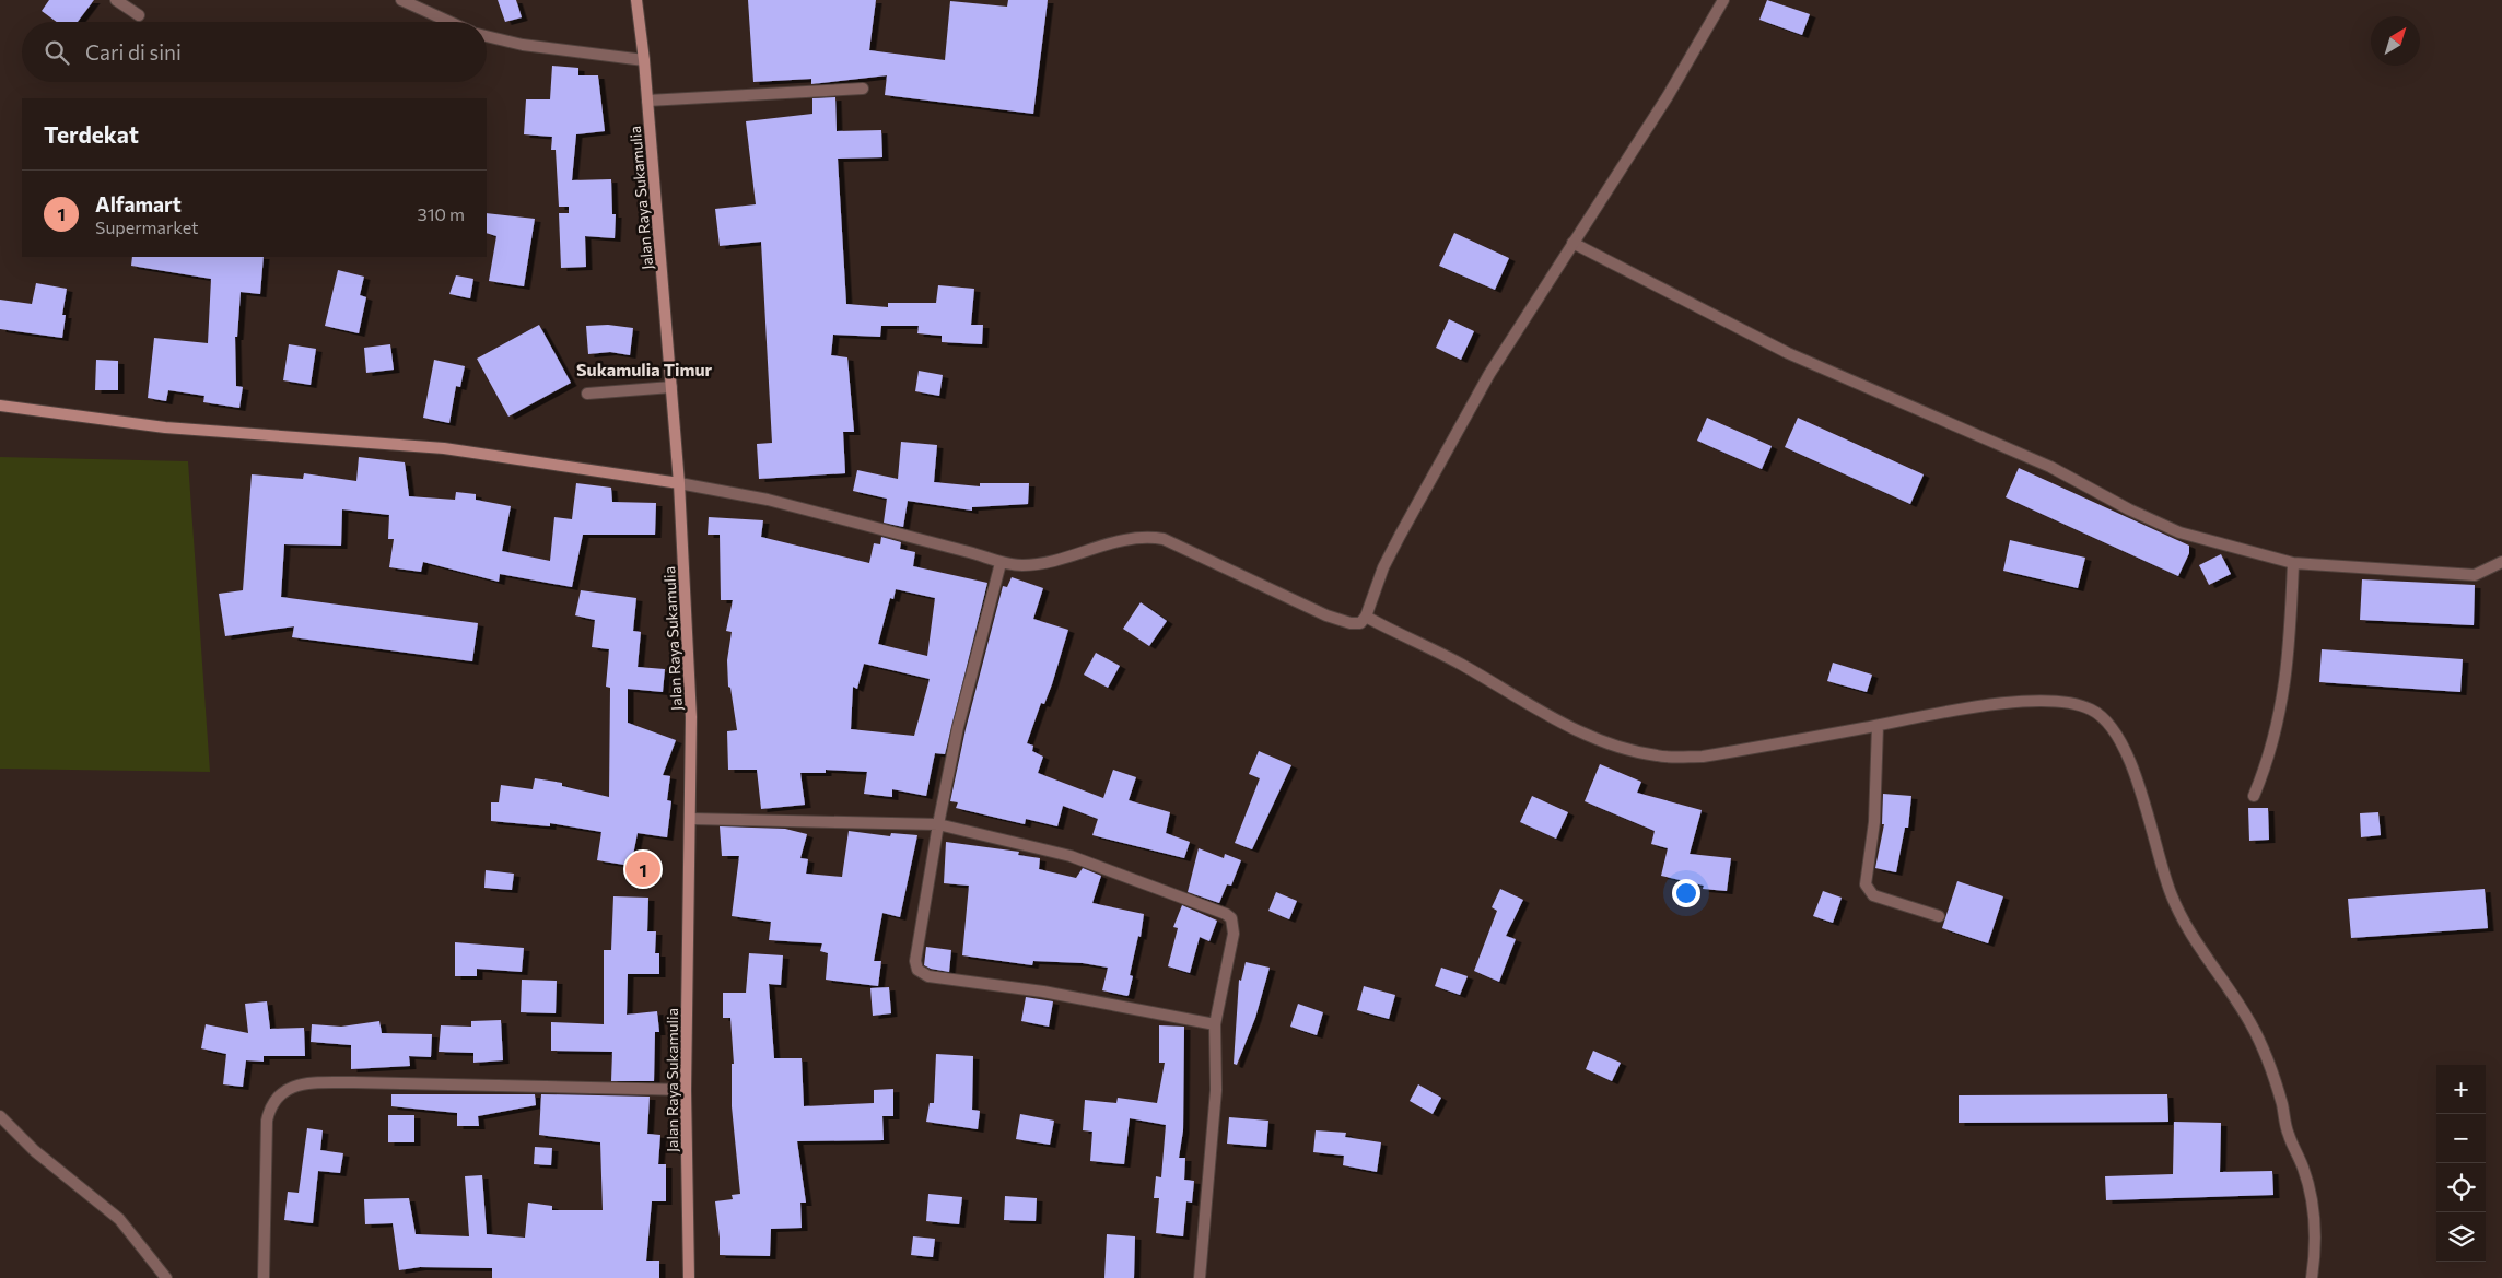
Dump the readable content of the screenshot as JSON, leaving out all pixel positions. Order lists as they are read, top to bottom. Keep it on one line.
{"streets":{"main road":["Jalan Raya Sukamulia"]},"districts":["Sukamulia Timur"],"north":"top right","page":{"search":"Cari di sini","heading":"Terdekat","list":[{"mark":"1","name":"Alfamart","note":"Supermarket","value":"310 m"}],"pins":"1","map_buttons":["+","−"]}}
